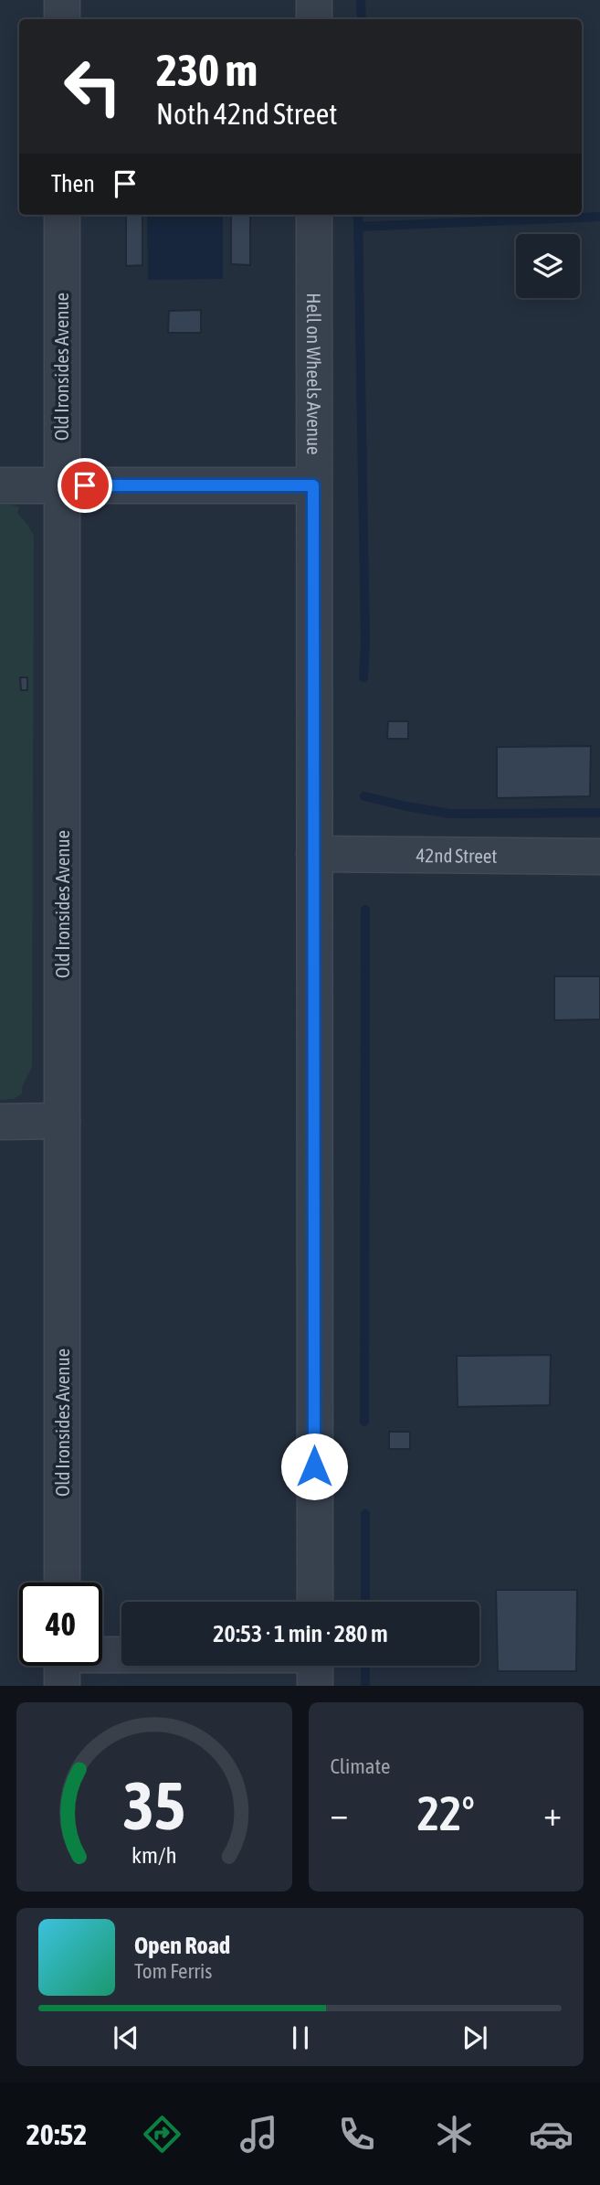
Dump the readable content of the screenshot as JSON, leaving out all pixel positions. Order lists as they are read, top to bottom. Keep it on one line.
{"streets":{"street":["Old Ironsides Avenue","Hell on Wheels Avenue","42nd Street"]},"crossings":[["Hell on Wheels Avenue","42nd Street"]],"page":{"turn":["230 m","Noth 42nd Street"],"then":"Then","limit":"40","trip":"20:53 · 1 min · 280 m","tile":"Climate","heat":["−","22°","+"],"song":["Open Road","Tom Ferris"],"tabs":"20:52","gauge":["35","km/h"]}}
